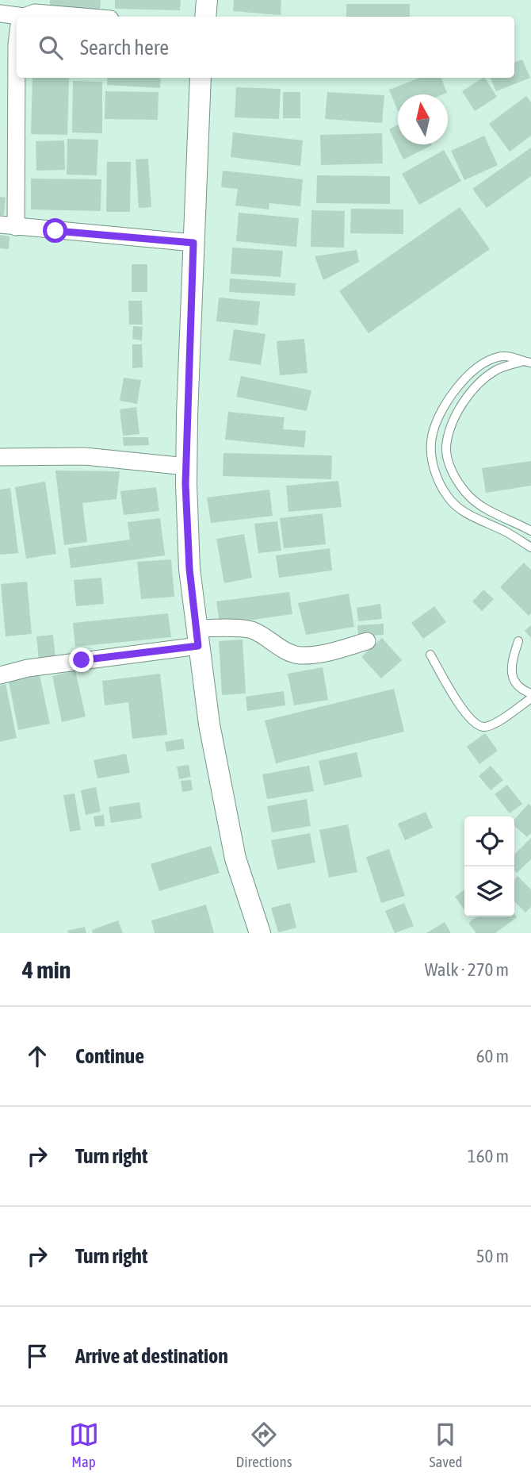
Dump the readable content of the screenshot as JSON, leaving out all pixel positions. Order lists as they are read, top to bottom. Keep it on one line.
{"north":"top","page":{"search":"Search here","heading":["4 min","Walk · 270 m"],"list":[["Continue","60 m"],["Turn right","160 m"],["Turn right","50 m"],"Arrive at destination"],"nav":["Map","Directions","Saved"]}}
